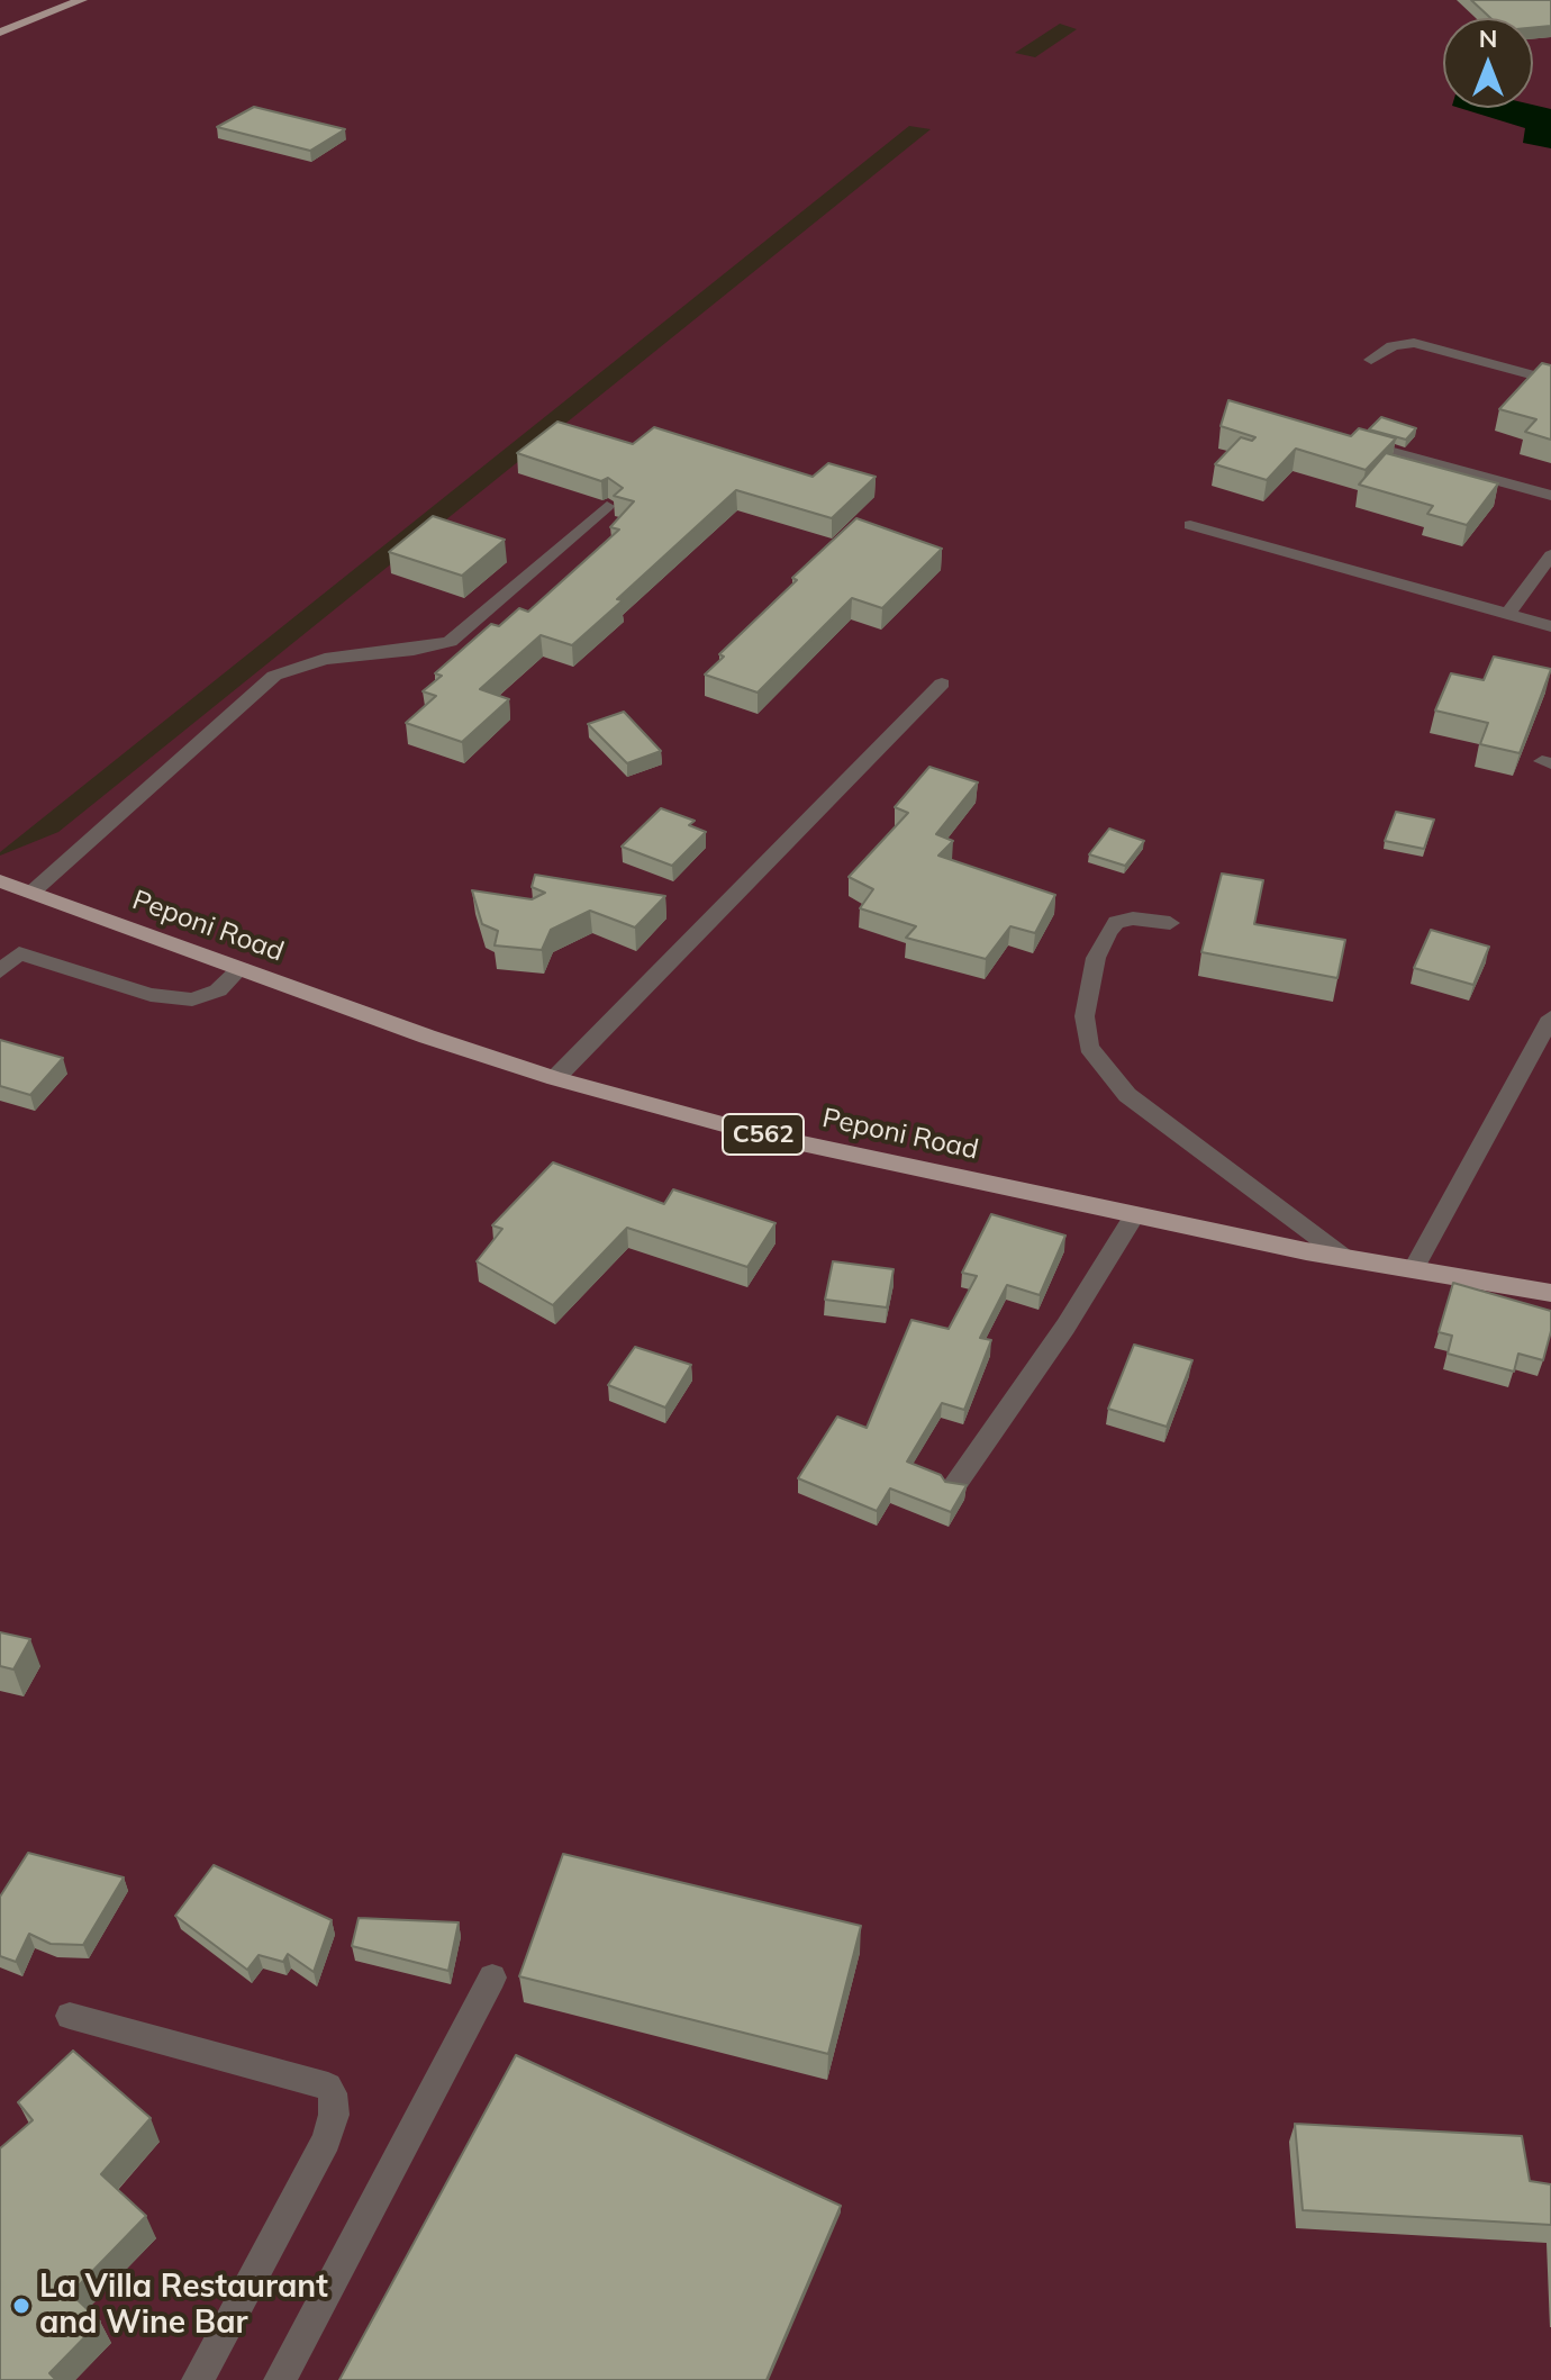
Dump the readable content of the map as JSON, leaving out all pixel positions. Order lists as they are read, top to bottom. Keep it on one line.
{"streets":{"main road":["Peponi Road","C562"]},"places":["La Villa Restaurant and Wine Bar"],"north":"top"}
